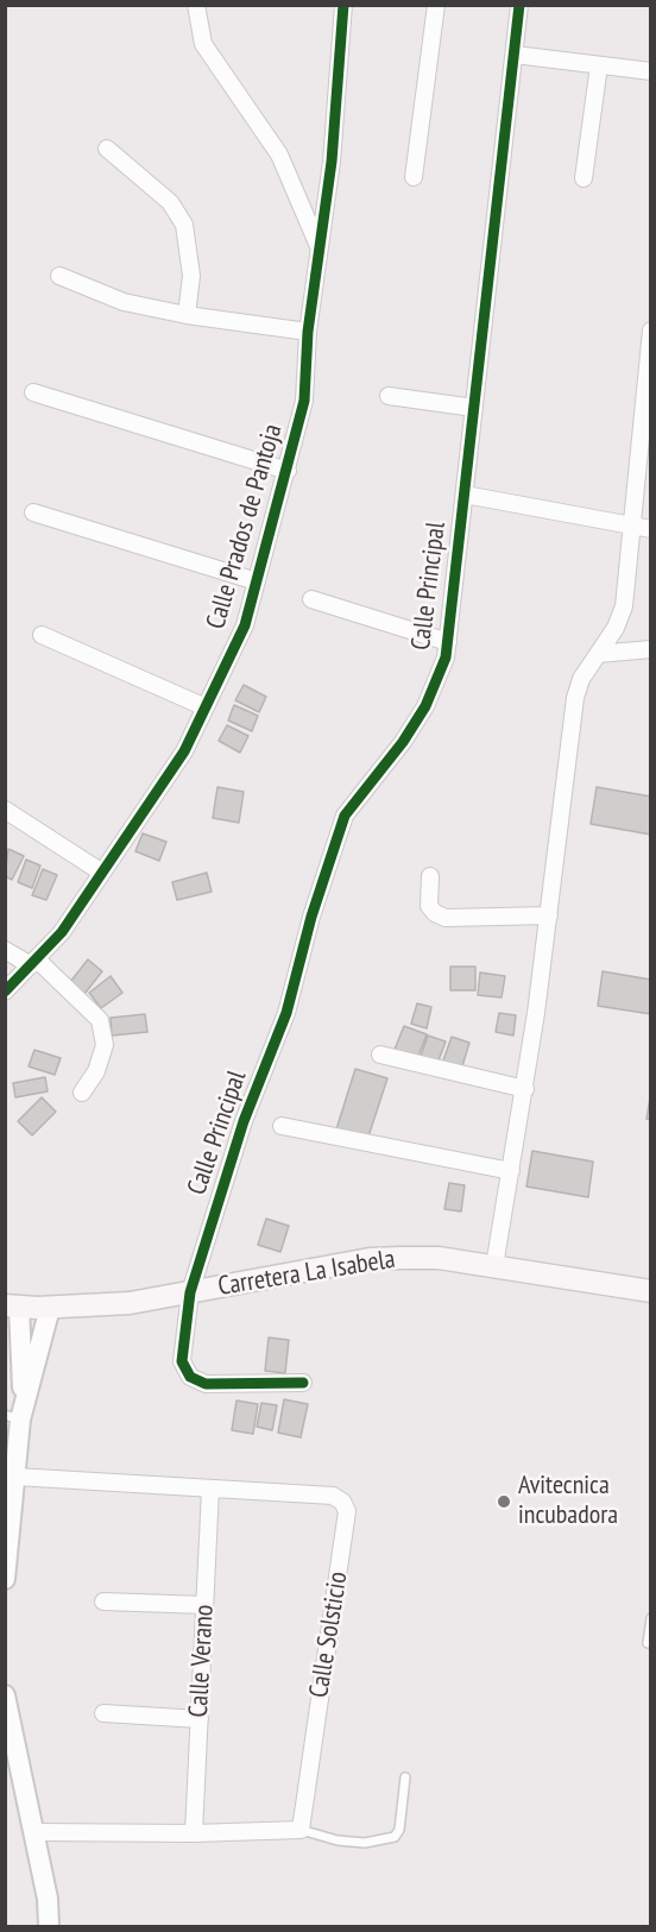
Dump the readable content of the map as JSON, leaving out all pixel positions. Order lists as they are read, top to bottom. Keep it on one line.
{"streets":{"main road":["Carretera La Isabela"],"street":["Calle Prados de Pantoja","Calle Principal","Calle Solsticio","Calle Verano"]},"crossings":[["Calle Principal","Carretera La Isabela"],["Calle Solsticio","Calle Verano"]],"places":["Avitecnica incubadora"]}
